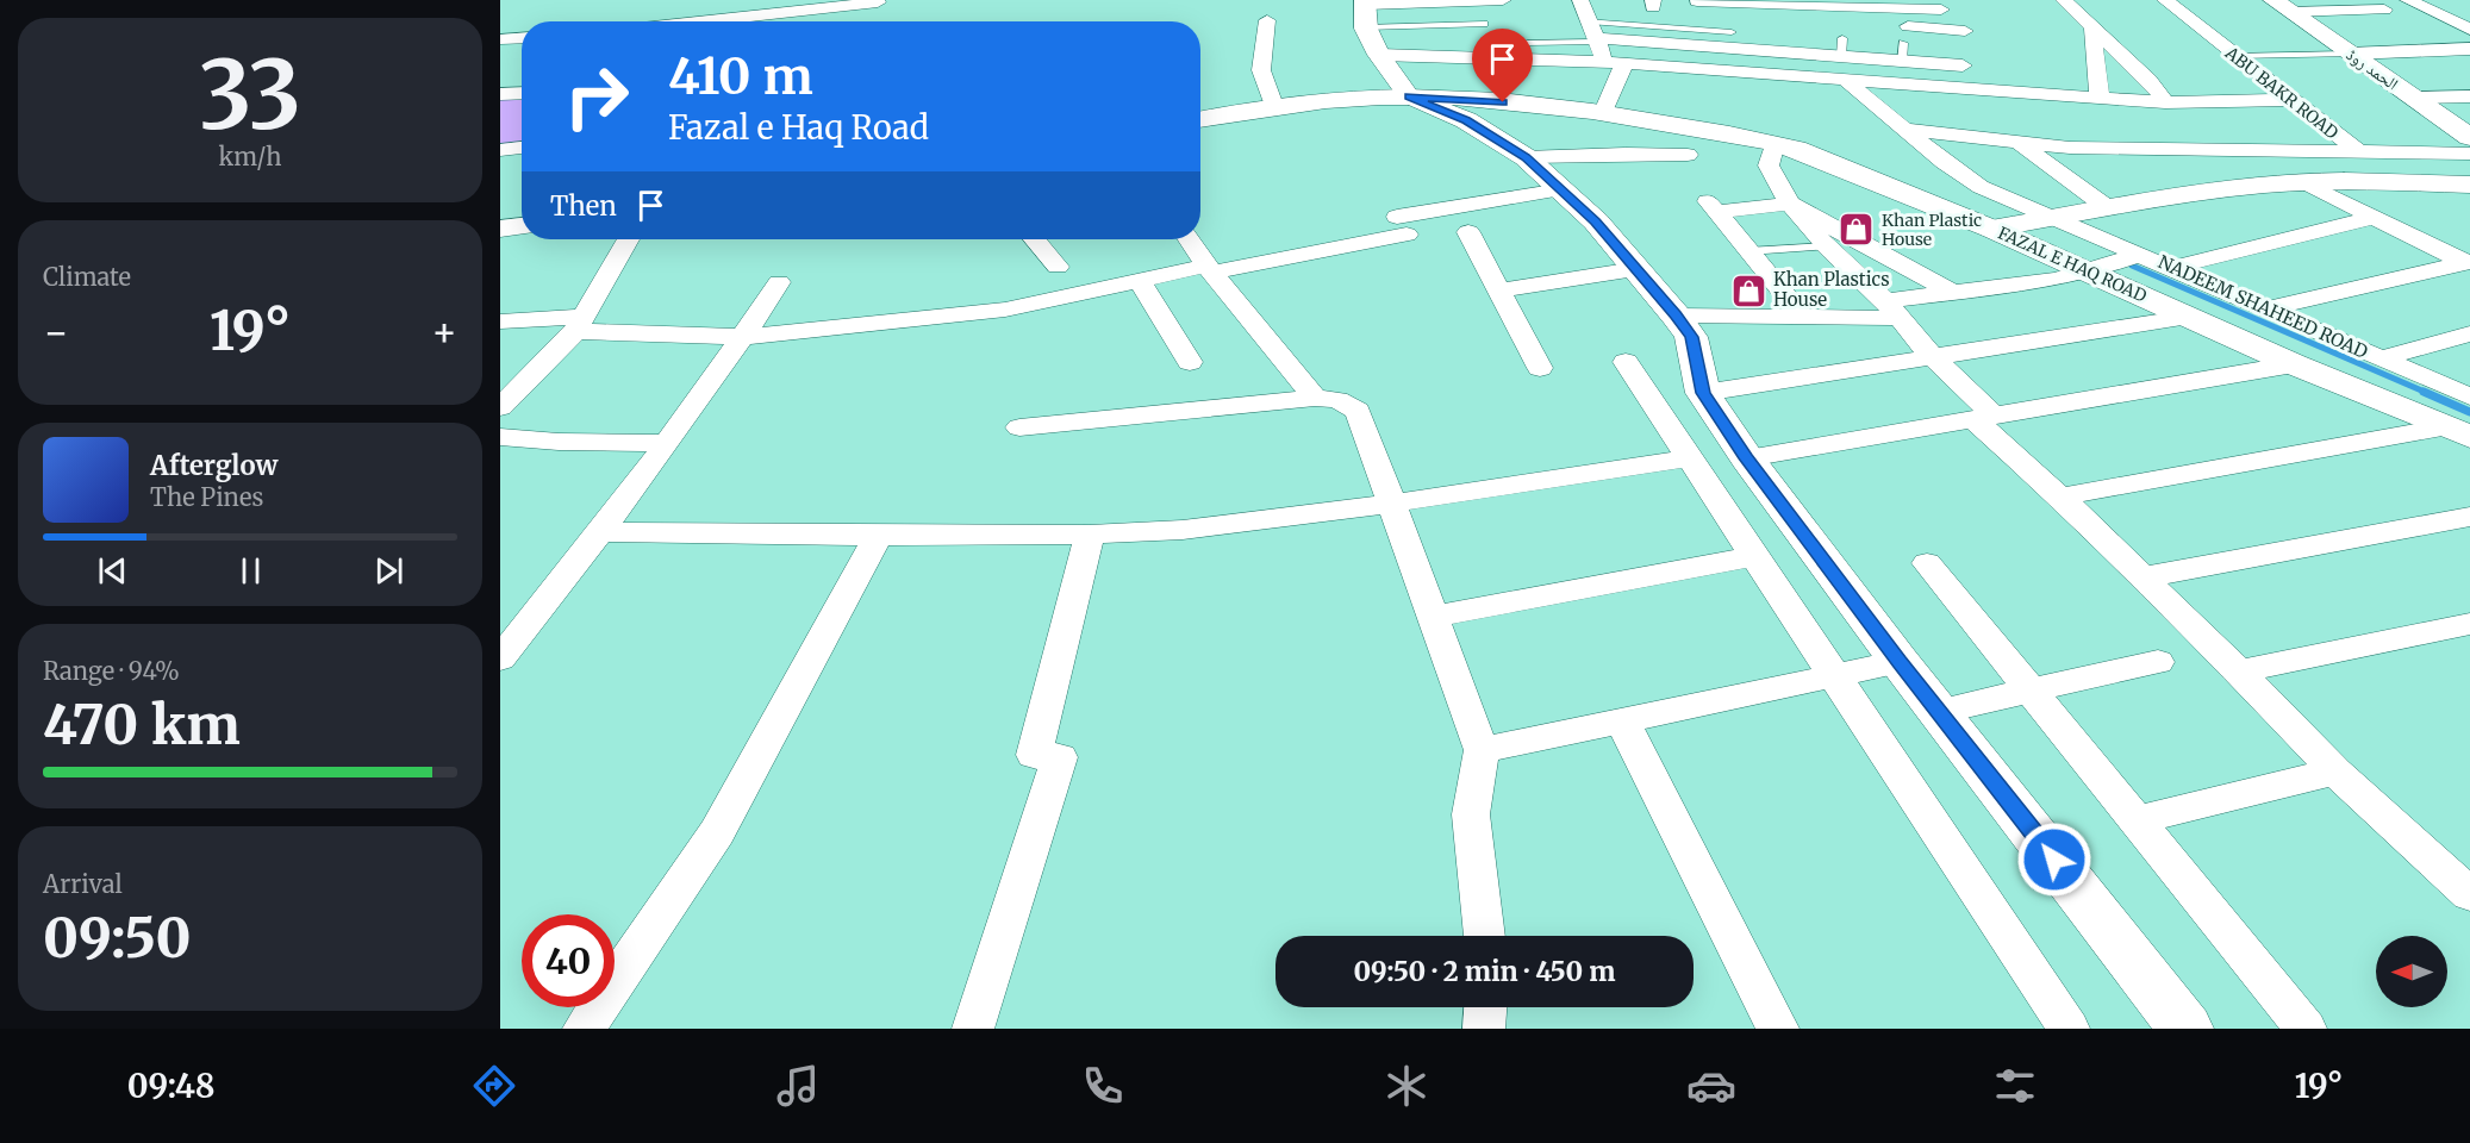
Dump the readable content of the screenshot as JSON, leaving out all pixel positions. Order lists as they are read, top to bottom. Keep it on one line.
{"streets":{"street":["الحمد روڈ","ABU BAKR ROAD","FAZAL E HAQ ROAD","NADEEM SHAHEED ROAD"]},"places":{"shop":["Khan Plastic House","Khan Plastics House"]},"north":"left","page":{"tile":[["33","km/h"],"Climate",["Range · 94%","470 km"],["Arrival","09:50"]],"turn":["410 m","Fazal e Haq Road"],"then":"Then","heat":["−","19°","+"],"song":["Afterglow","The Pines"],"limit":"40","trip":"09:50 · 2 min · 450 m","tabs":["09:48","19°"]}}
